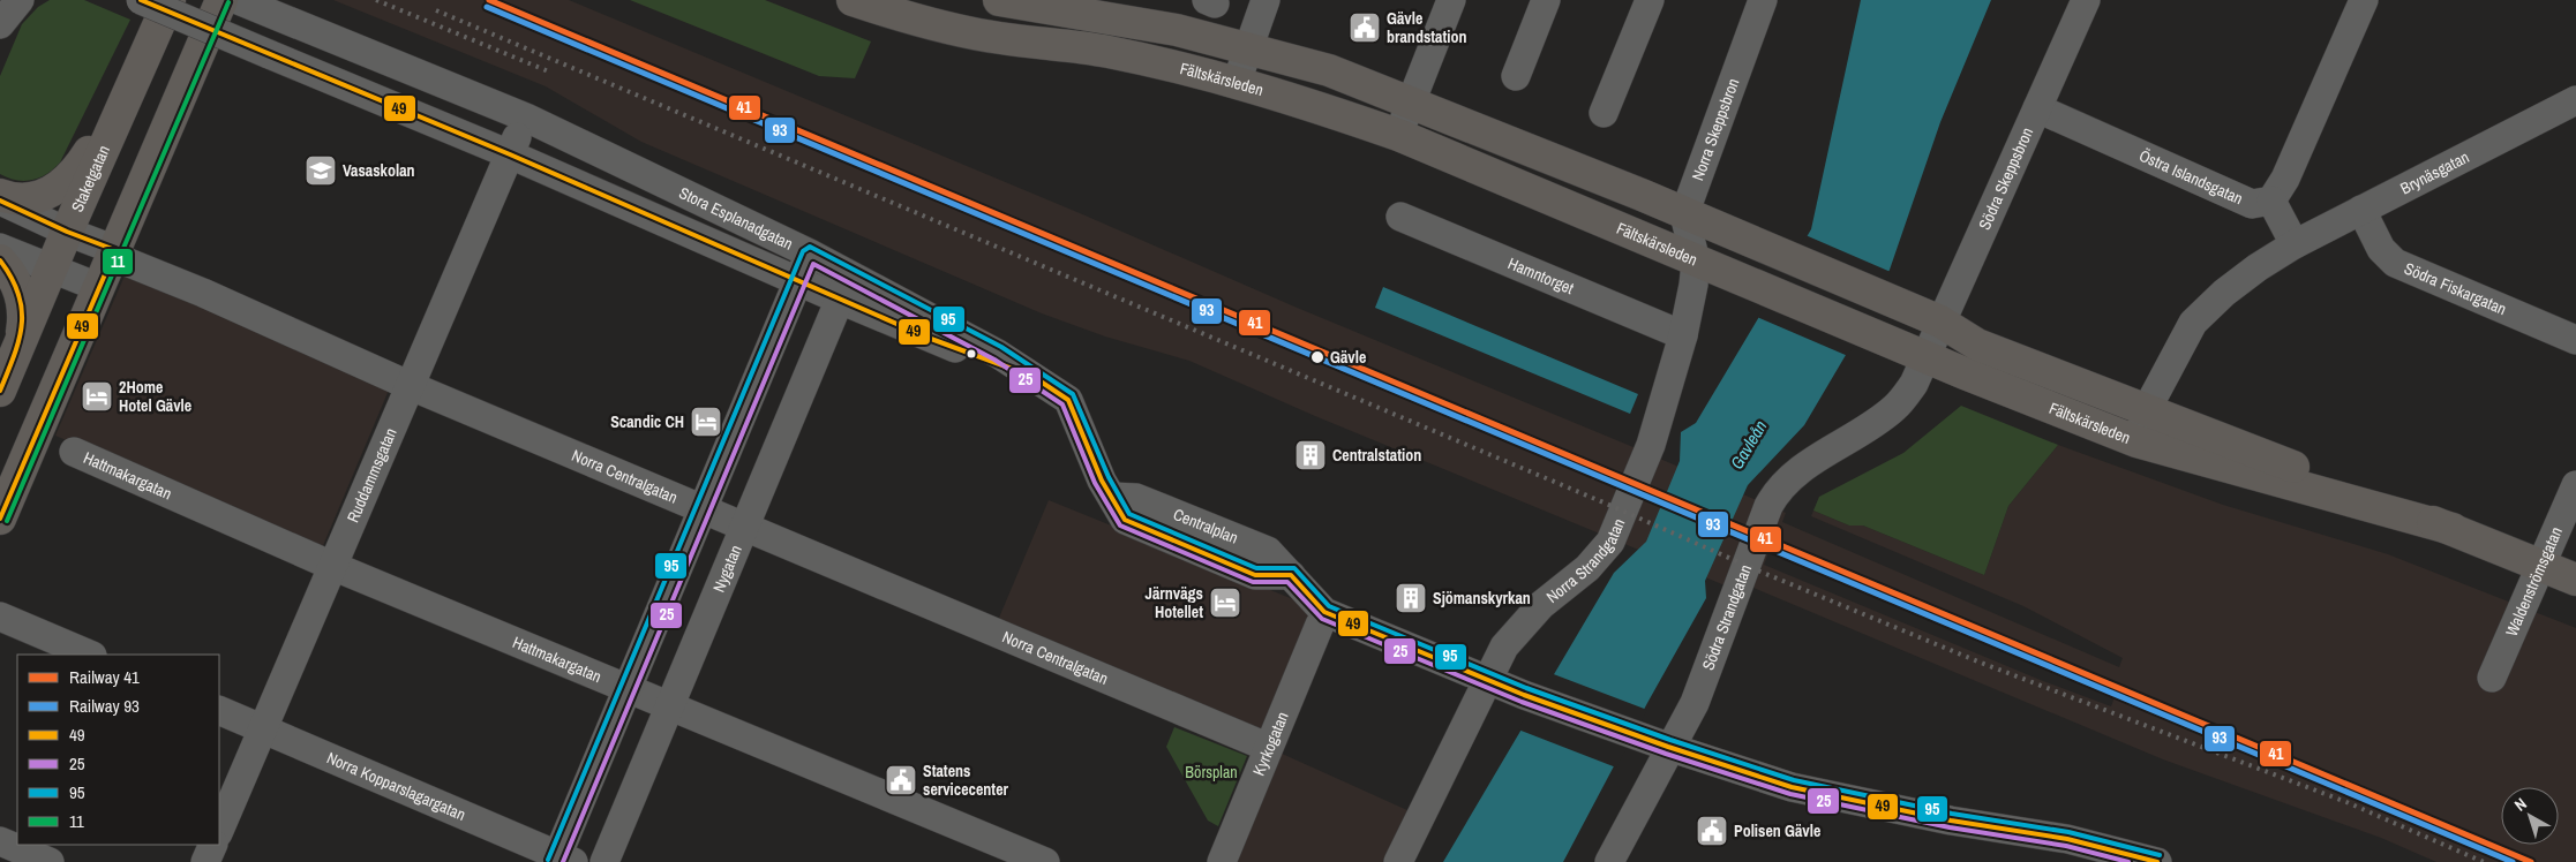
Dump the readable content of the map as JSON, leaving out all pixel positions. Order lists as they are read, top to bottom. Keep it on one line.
{"streets":{"main road":["Fältskärsleden","Staketgatan"],"street":["Norra Skeppsbron","Brynäsgatan","Södra Skeppsbron","Östra Islandsgatan","Stora Esplanadgatan","Hamntorget","Södra Fiskargatan","Hattmakargatan","Ruddammsgatan","Norra Centralgatan","Centralplan","Norra Strandgatan","Nygatan","Waldenströmsgatan","Södra Strandgatan","Kyrkogatan","Norra Kopparslagargatan"]},"crossings":[["Fältskärsleden","Norra Skeppsbron"],["Fältskärsleden","Brynäsgatan"],["Fältskärsleden","Södra Skeppsbron"],["Fältskärsleden","Norra Strandgatan"],["Fältskärsleden","Waldenströmsgatan"],["Fältskärsleden","Södra Strandgatan"],["Brynäsgatan","Södra Fiskargatan"],["Södra Skeppsbron","Östra Islandsgatan"],["Södra Skeppsbron","Södra Strandgatan"],["Staketgatan","Norra Centralgatan"],["Stora Esplanadgatan","Ruddammsgatan"],["Stora Esplanadgatan","Centralplan"],["Stora Esplanadgatan","Nygatan"],["Hamntorget","Norra Strandgatan"],["Hattmakargatan","Ruddammsgatan"],["Hattmakargatan","Nygatan"],["Ruddammsgatan","Norra Centralgatan"],["Ruddammsgatan","Norra Kopparslagargatan"],["Norra Centralgatan","Nygatan"],["Norra Centralgatan","Kyrkogatan"],["Centralplan","Kyrkogatan"]],"water":["Gavleån"],"parks":["Börsplan"],"places":{"public building":["Gävle brandstation","Statens servicecenter","Polisen Gävle"],"school or university":["Vasaskolan"],"other":["Gävle"],"hotel":["2Home Hotel Gävle","Scandic CH","Järnvägs Hotellet"],"building":["Centralstation","Sjömanskyrkan"]},"lines":["rail line 41","transit line 49","transit line 11","rail line 93","transit line 95","transit line 25"],"legend":["Railway 41","Railway 93","49","25","95","11"],"north":"top left"}
